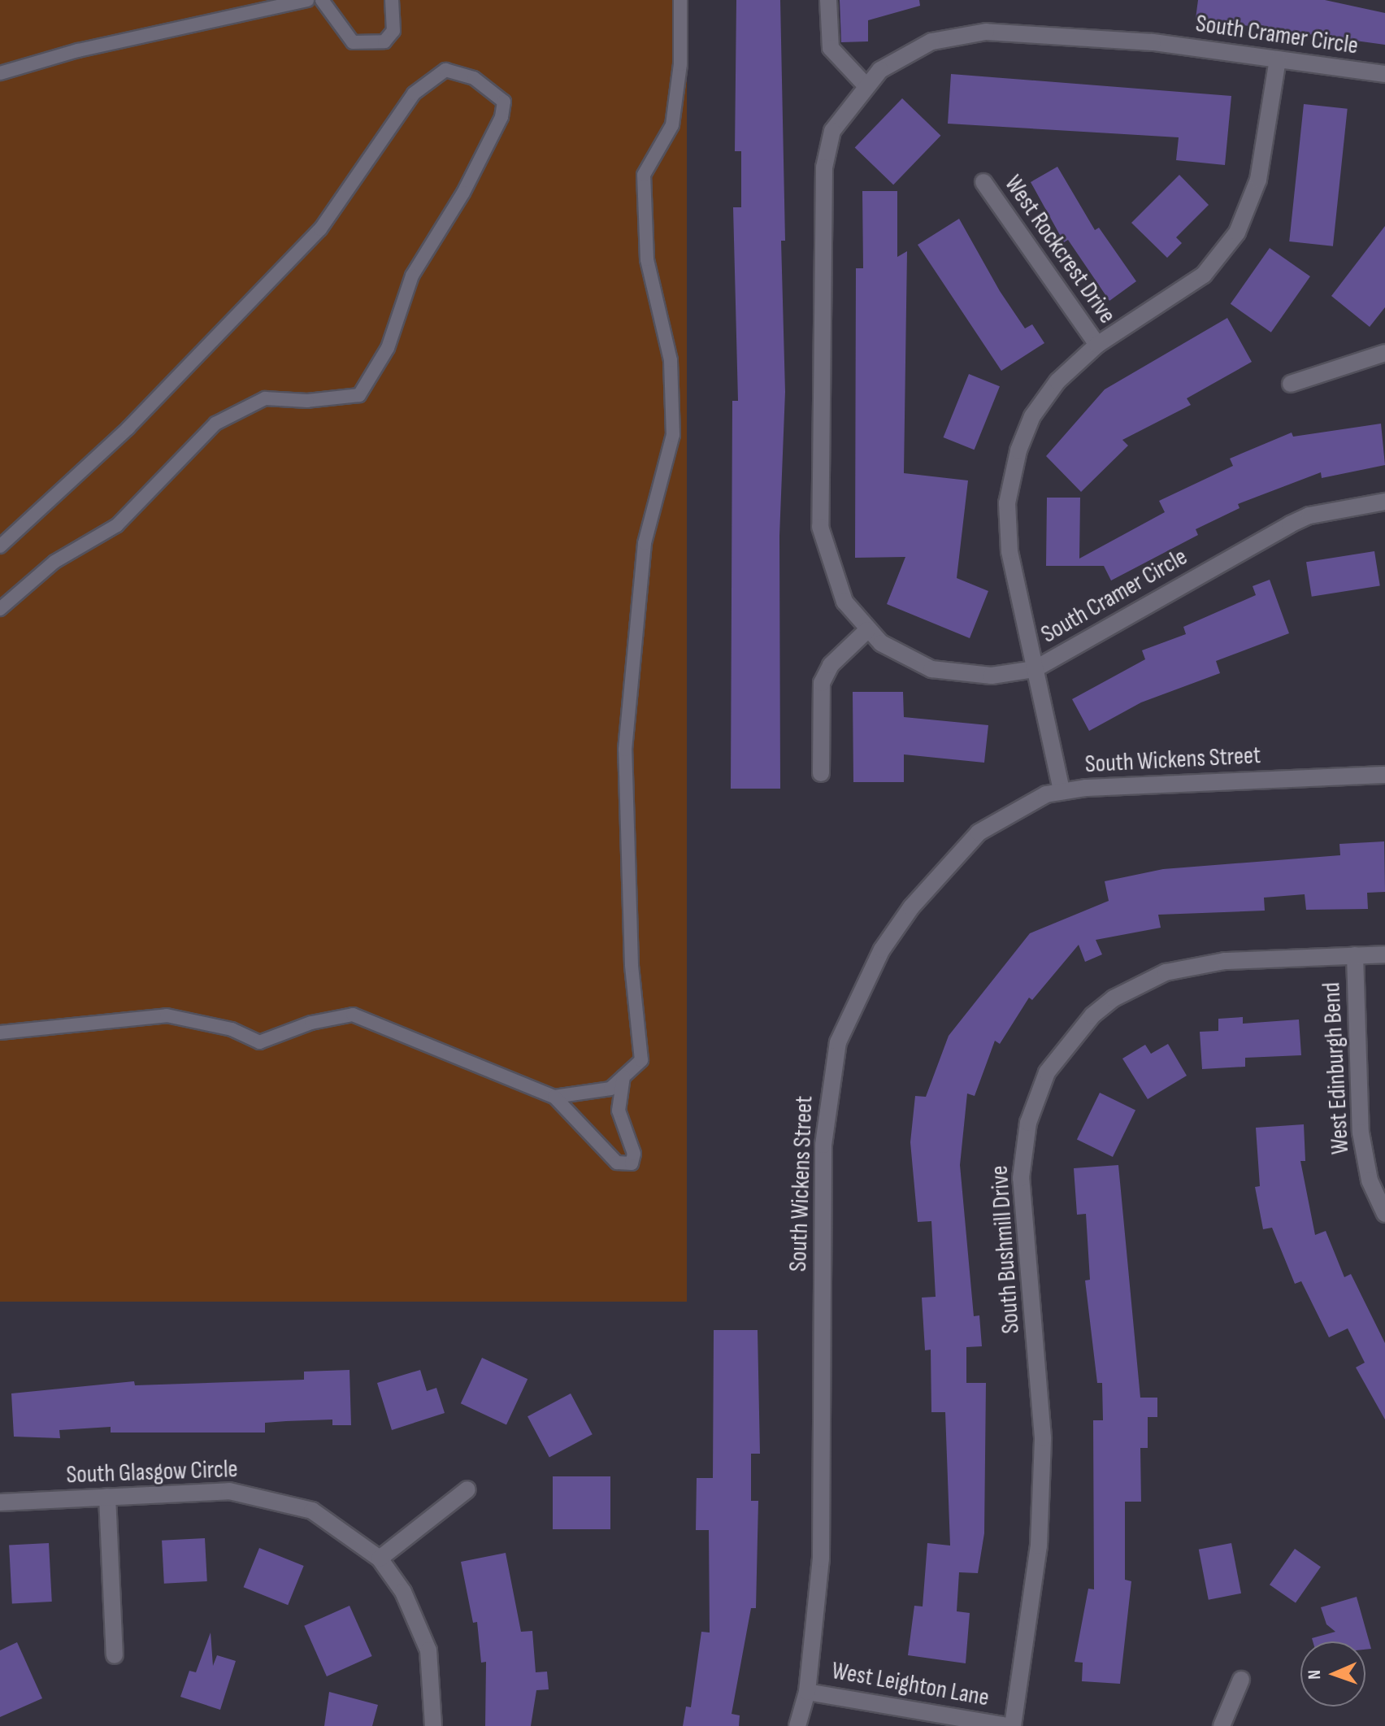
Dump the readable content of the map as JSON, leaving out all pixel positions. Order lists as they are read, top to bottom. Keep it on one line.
{"streets":{"street":["South Cramer Circle","West Rockcrest Drive","South Wickens Street","West Edinburgh Bend","South Bushmill Drive","South Glasgow Circle","West Leighton Lane"]},"crossings":[["South Cramer Circle","West Rockcrest Drive"],["West Rockcrest Drive","South Wickens Street"],["South Wickens Street","West Leighton Lane"],["West Edinburgh Bend","South Bushmill Drive"]],"north":"left"}
